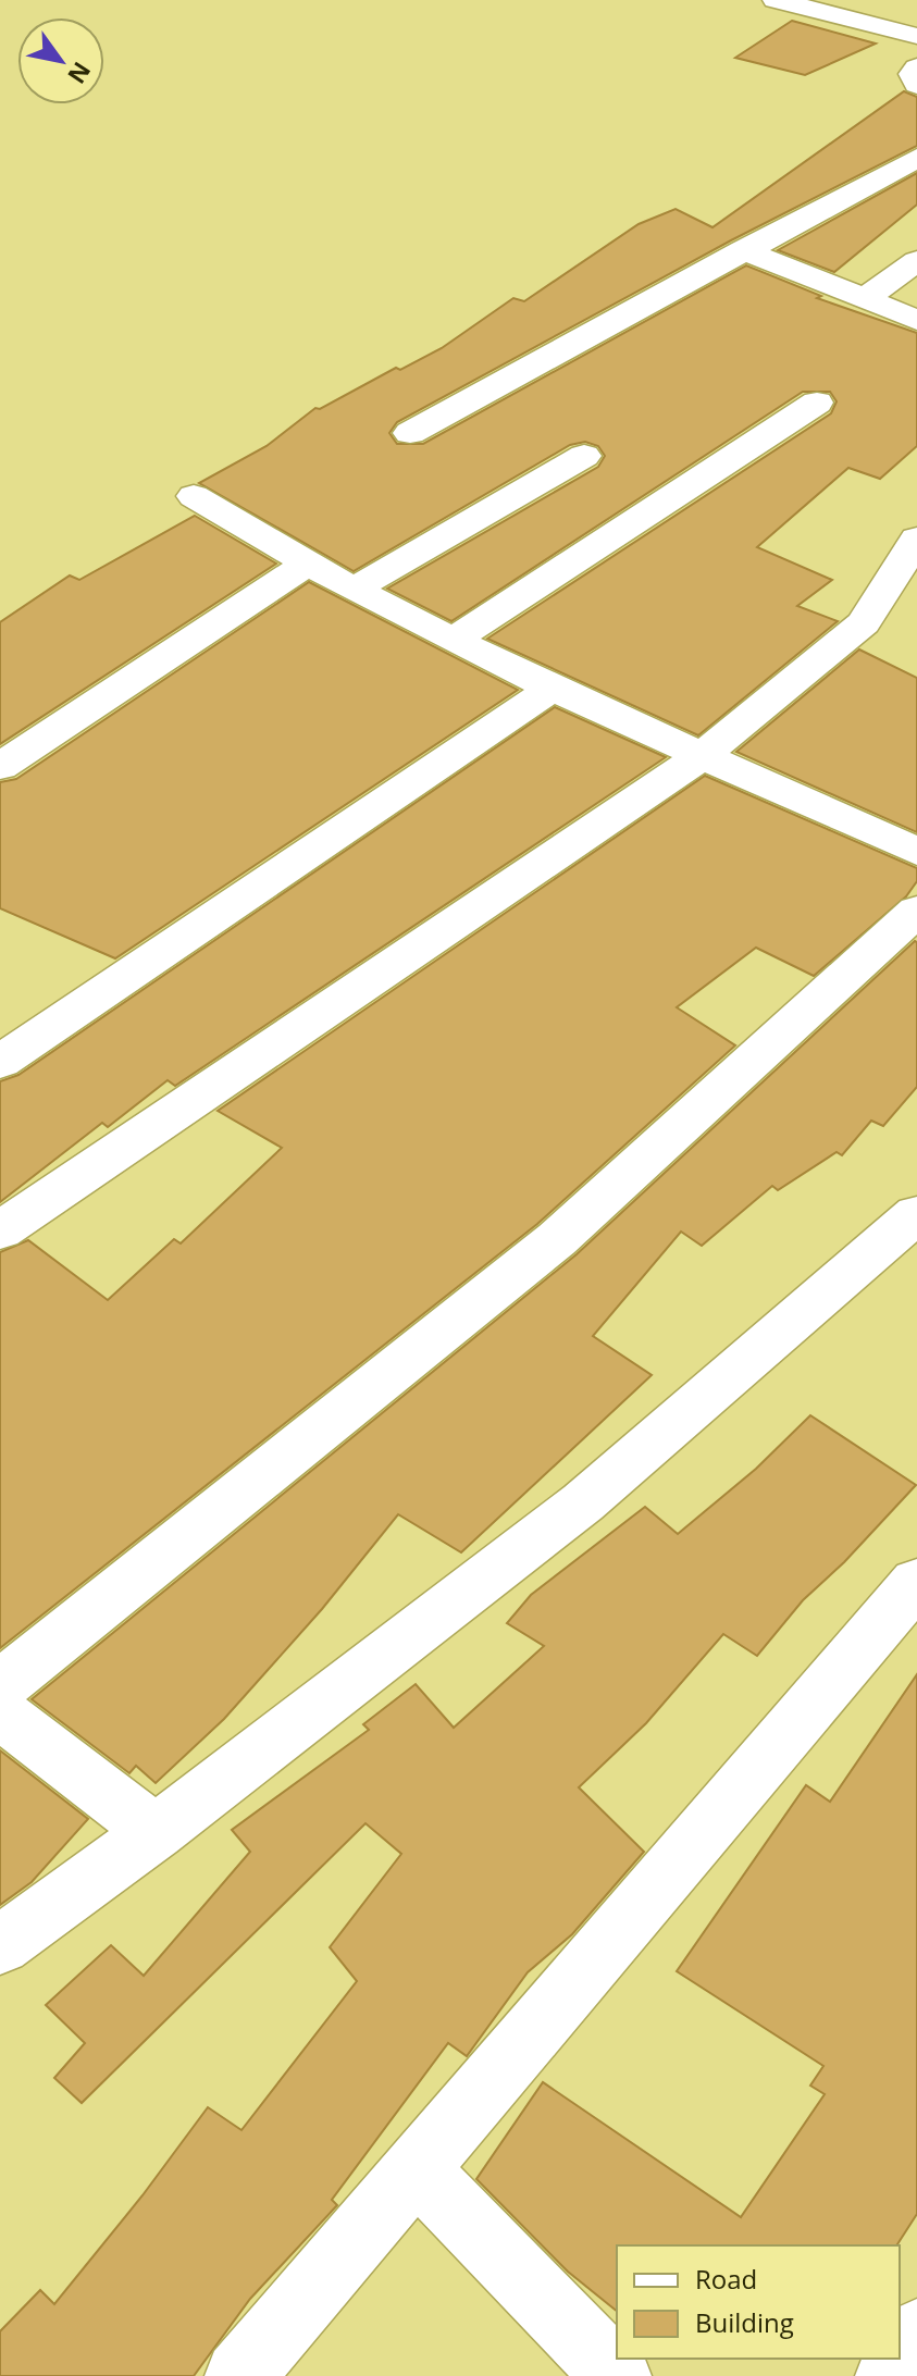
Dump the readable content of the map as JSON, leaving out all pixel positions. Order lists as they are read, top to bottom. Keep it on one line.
{"legend":["Road","Building"],"north":"bottom right"}
